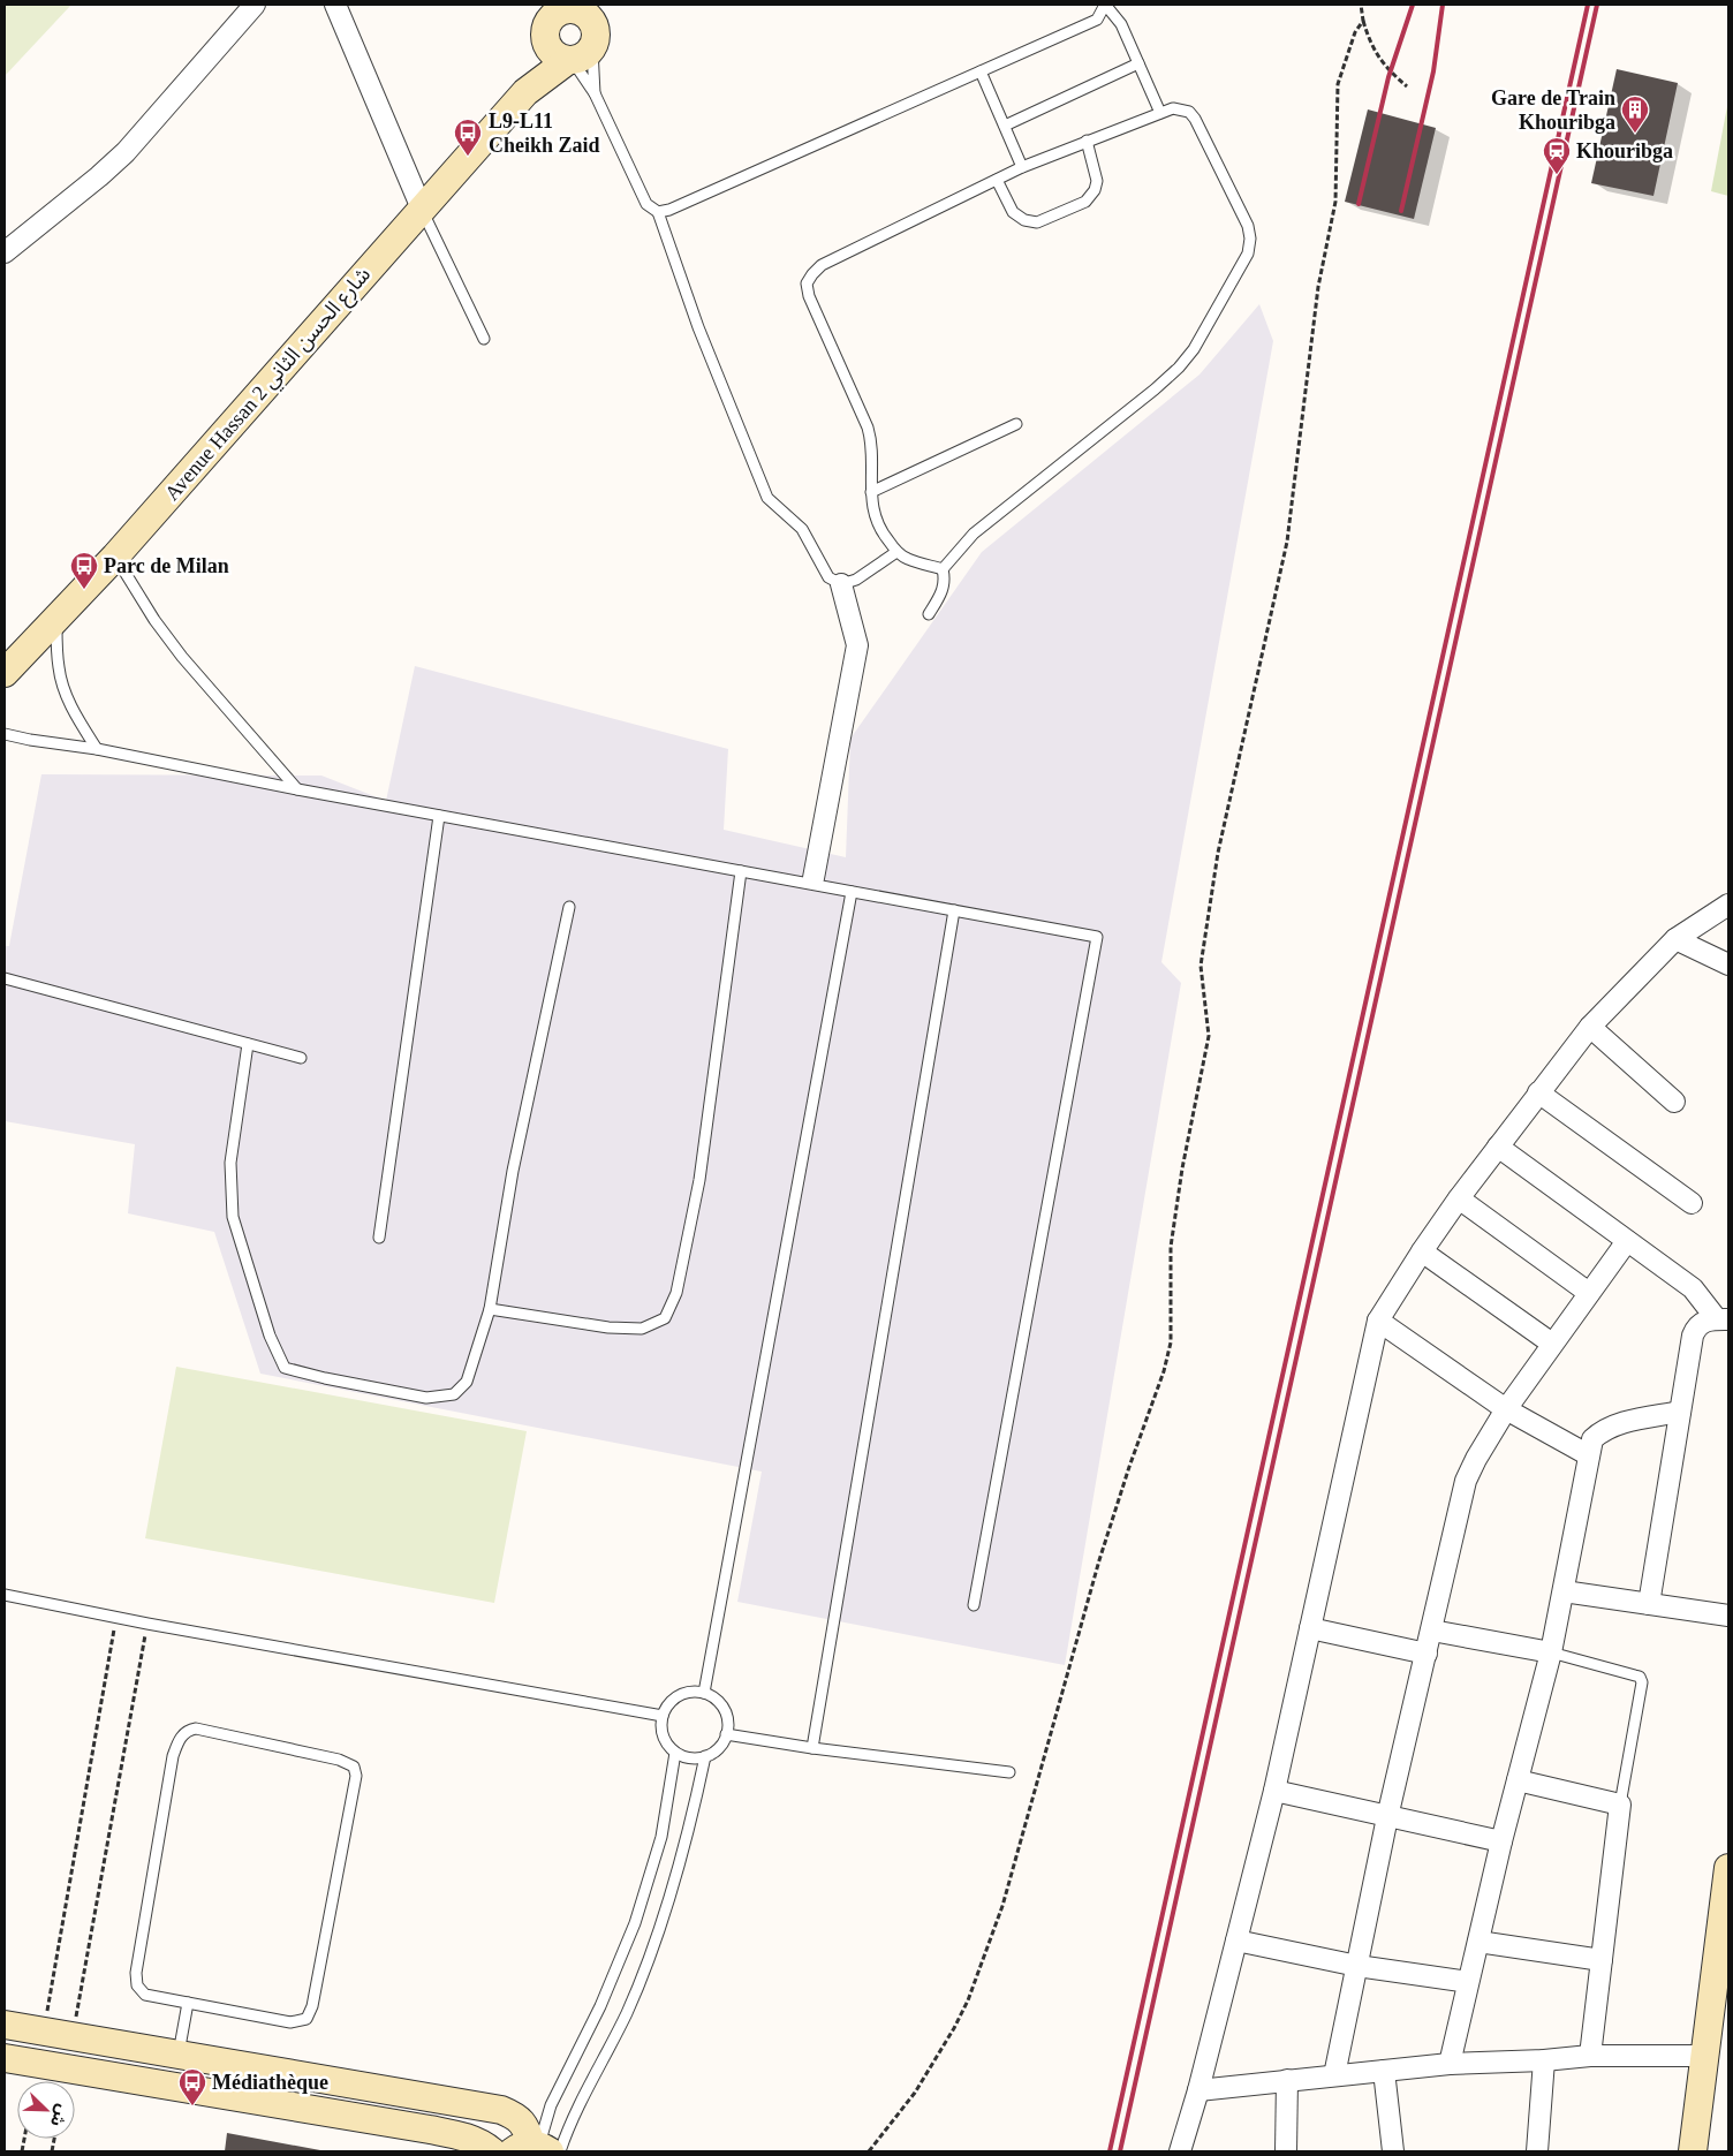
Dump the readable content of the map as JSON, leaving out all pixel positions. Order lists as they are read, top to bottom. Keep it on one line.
{"streets":{"main road":["Avenue Hassan 2 شارع الحسن الثاني"]},"places":{"building":["Gare de Train Khouribga"],"bus stop":["L9-L11 Cheikh Zaid","Parc de Milan","Médiathèque"],"station":["Khouribga"]},"north":"bottom right"}
